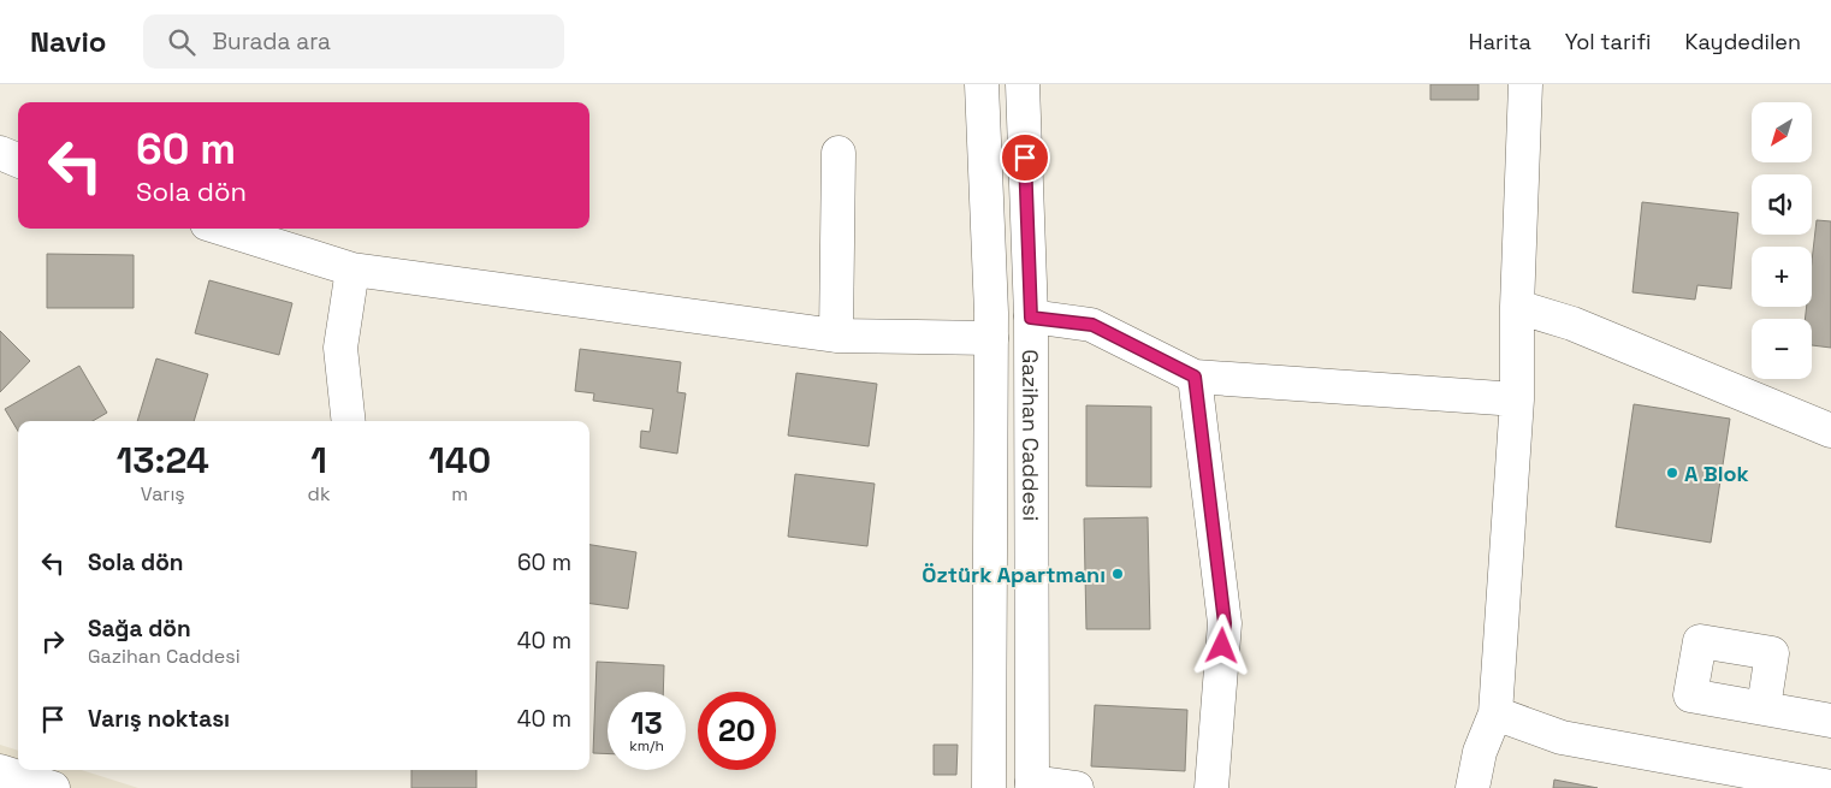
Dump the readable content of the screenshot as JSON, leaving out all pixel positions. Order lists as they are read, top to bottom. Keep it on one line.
{"streets":{"street":["Gazihan Caddesi"]},"places":["A Blok","Öztürk Apartmanı"],"north":"bottom left","page":{"header":"Navio","search":"Burada ara","nav":["Harita","Yol tarifi","Kaydedilen"],"map_buttons":["+","−"],"turn":["60 m","Sola dön"],"eta":["13:24","Varış","1","dk","140","m"],"list":[{"name":"Sola dön","value":"60 m"},{"name":"Sağa dön","note":"Gazihan Caddesi","value":"40 m"},{"name":"Varış noktası","value":"40 m"}],"speed":"13 km/h","limit":"20"}}
